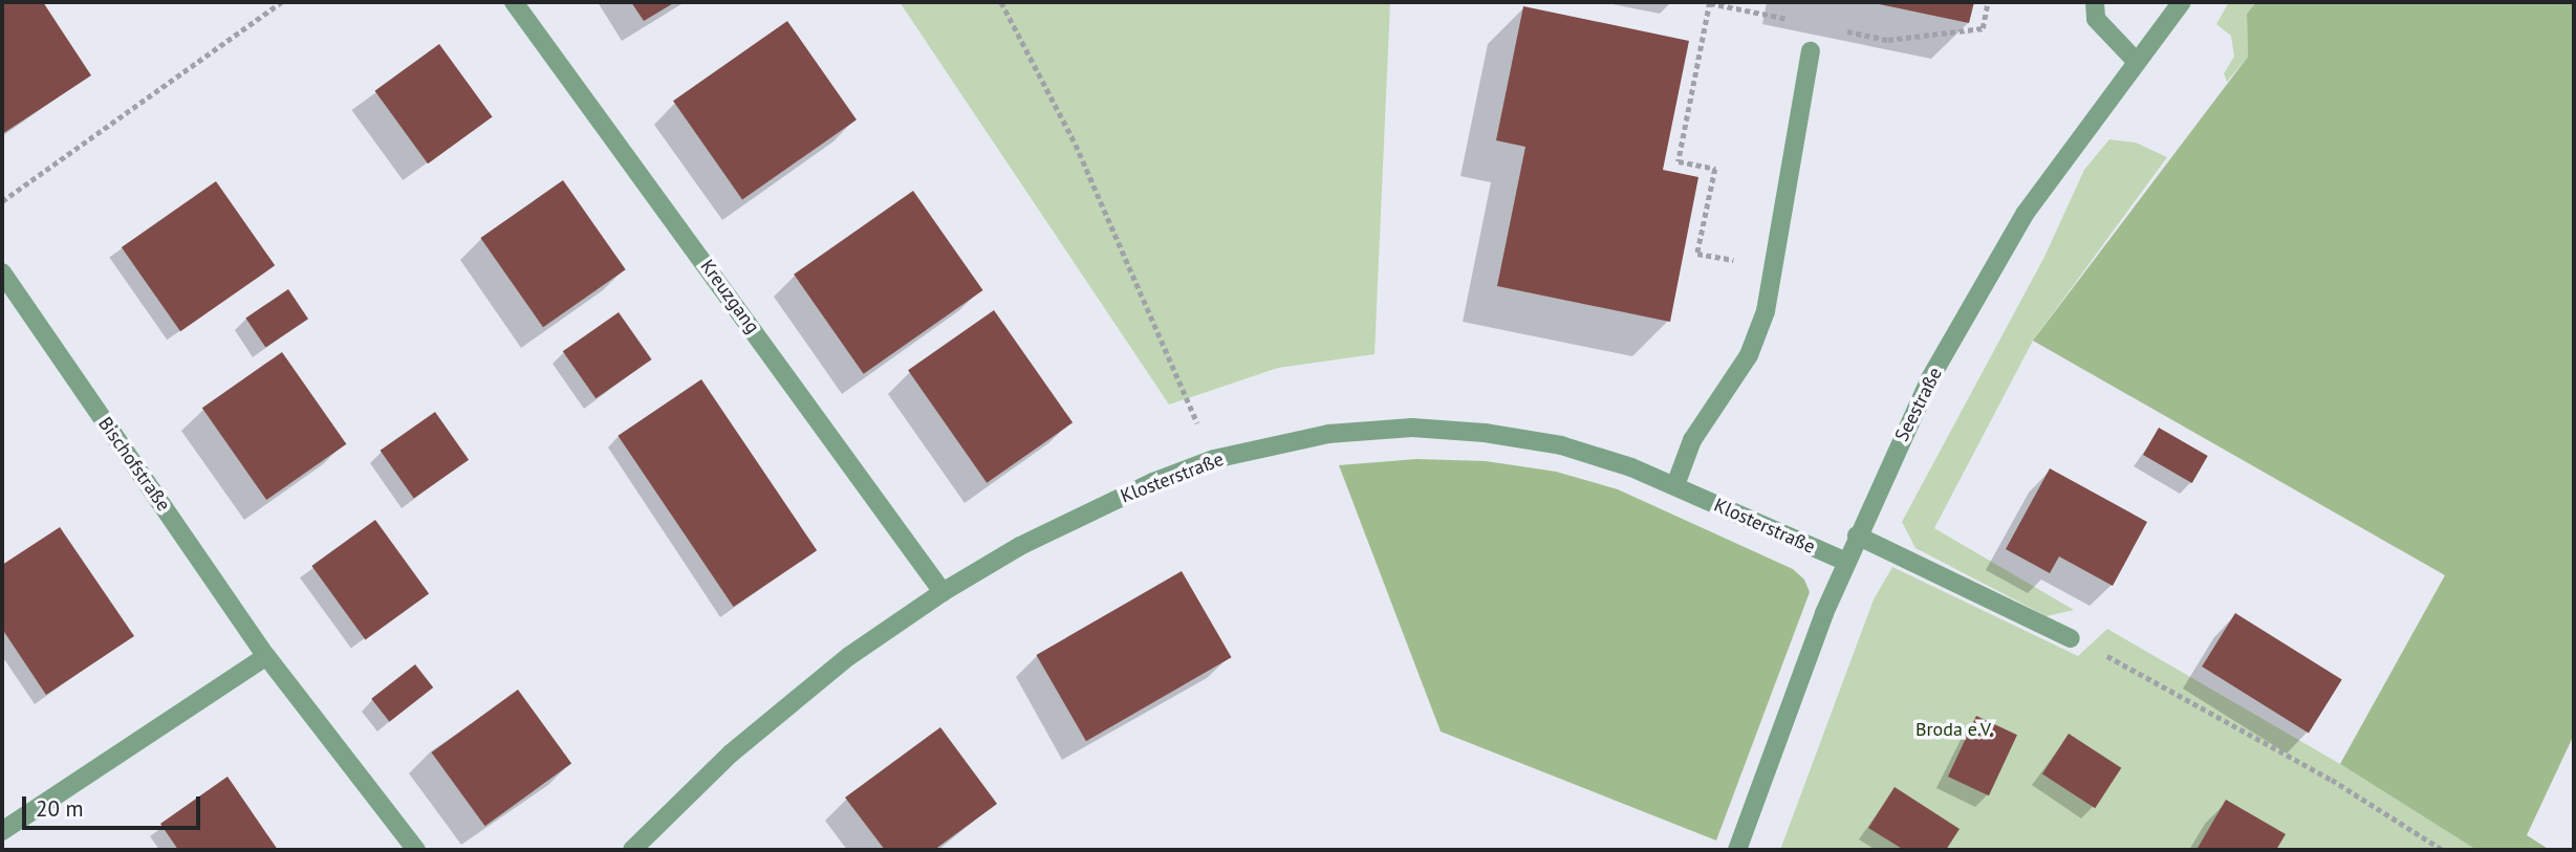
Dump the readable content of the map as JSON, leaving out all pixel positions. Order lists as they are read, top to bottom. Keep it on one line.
{"streets":{"street":["Kreuzgang","Seestraße","Bischofstraße","Klosterstraße"]},"crossings":[["Kreuzgang","Klosterstraße"],["Seestraße","Klosterstraße"]],"parks":["Broda e.V."],"scale_bar":"20 m"}
